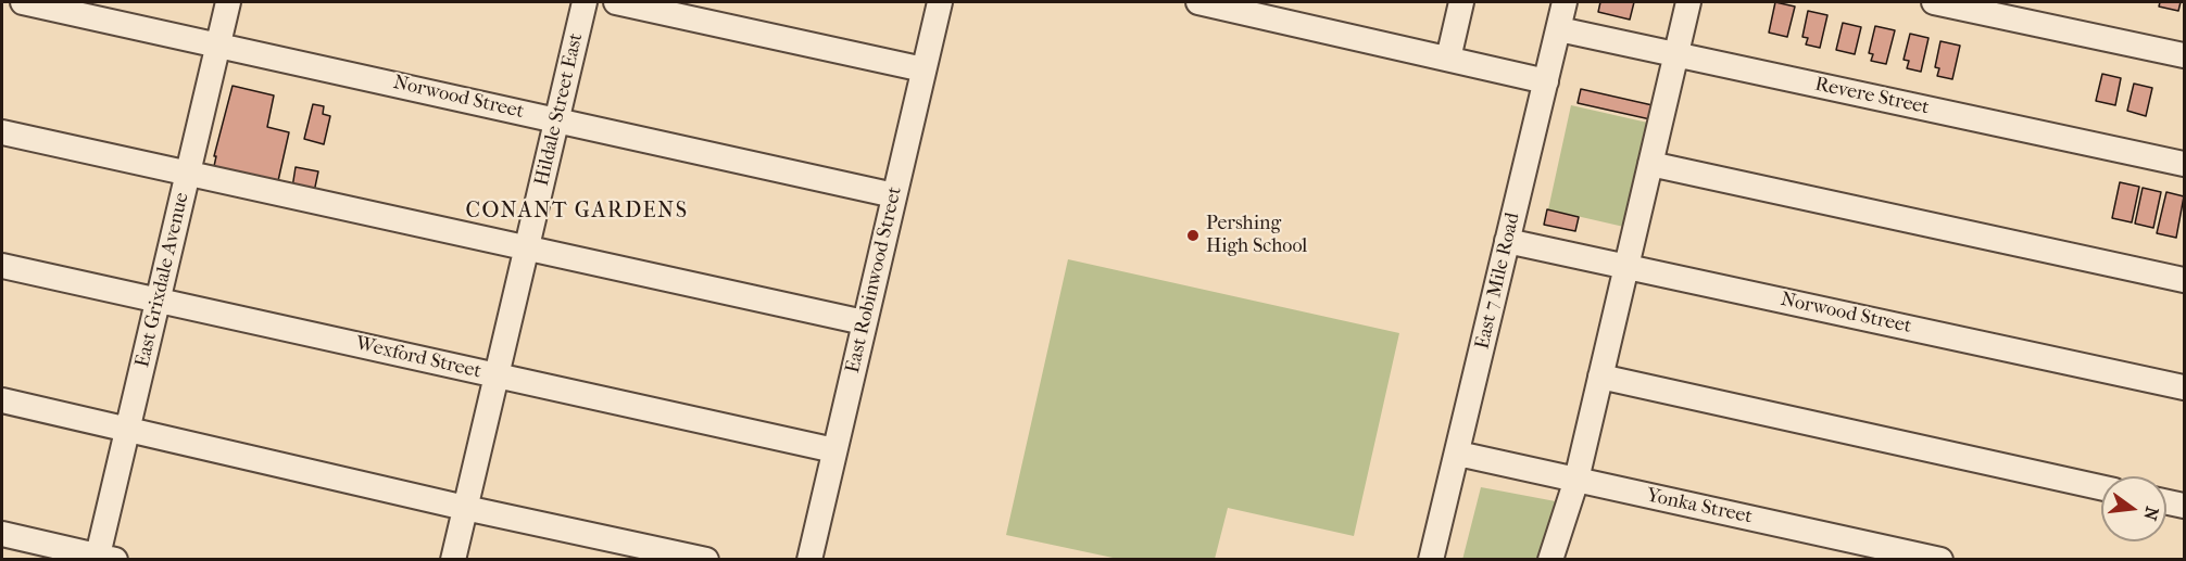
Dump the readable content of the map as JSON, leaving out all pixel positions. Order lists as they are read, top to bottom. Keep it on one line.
{"streets":{"street":["Revere Street","Norwood Street","Hildale Street East","East Grixdale Avenue","East Robinwood Street","East 7 Mile Road","Wexford Street","Yonka Street"]},"crossings":[["Revere Street","East 7 Mile Road"],["Norwood Street","Hildale Street East"],["Norwood Street","East Grixdale Avenue"],["Norwood Street","East Robinwood Street"],["Norwood Street","East 7 Mile Road"],["Hildale Street East","Wexford Street"],["East Grixdale Avenue","Wexford Street"],["East Robinwood Street","Wexford Street"],["East 7 Mile Road","Yonka Street"]],"districts":["CONANT GARDENS"],"places":["Pershing High School"],"north":"right"}
